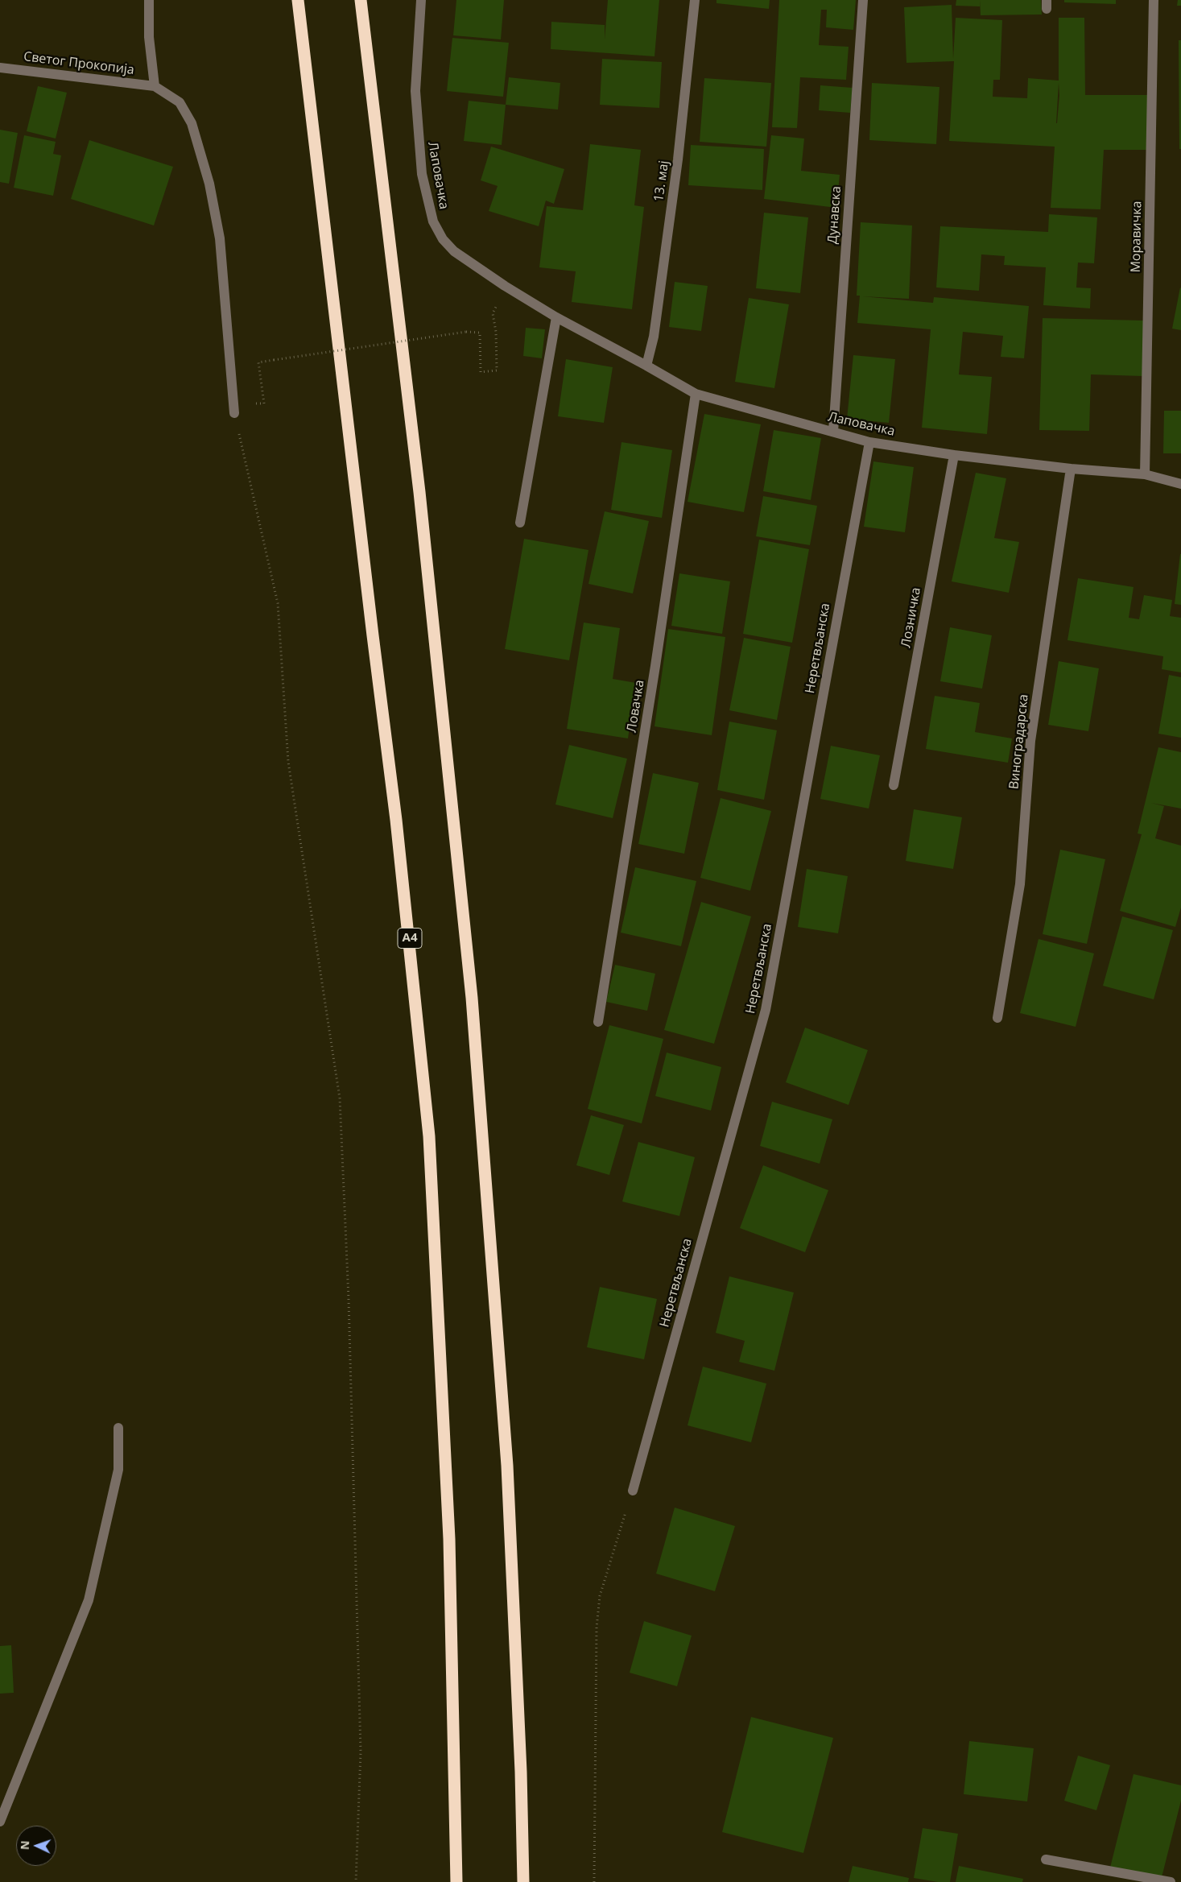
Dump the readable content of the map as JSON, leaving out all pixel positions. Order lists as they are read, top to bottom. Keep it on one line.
{"streets":{"highway":["A4"],"street":["Светог Прокопија","Лаповачка","13. мај","Дунавска","Моравичка","Лозничка","Неретвљанска","Ловачка","Виноградарска"]},"crossings":[["Лаповачка","13. мај"],["Лаповачка","Дунавска"],["Лаповачка","Моравичка"],["Лаповачка","Лозничка"],["Лаповачка","Неретвљанска"],["Лаповачка","Ловачка"],["Лаповачка","Виноградарска"]],"north":"left"}
